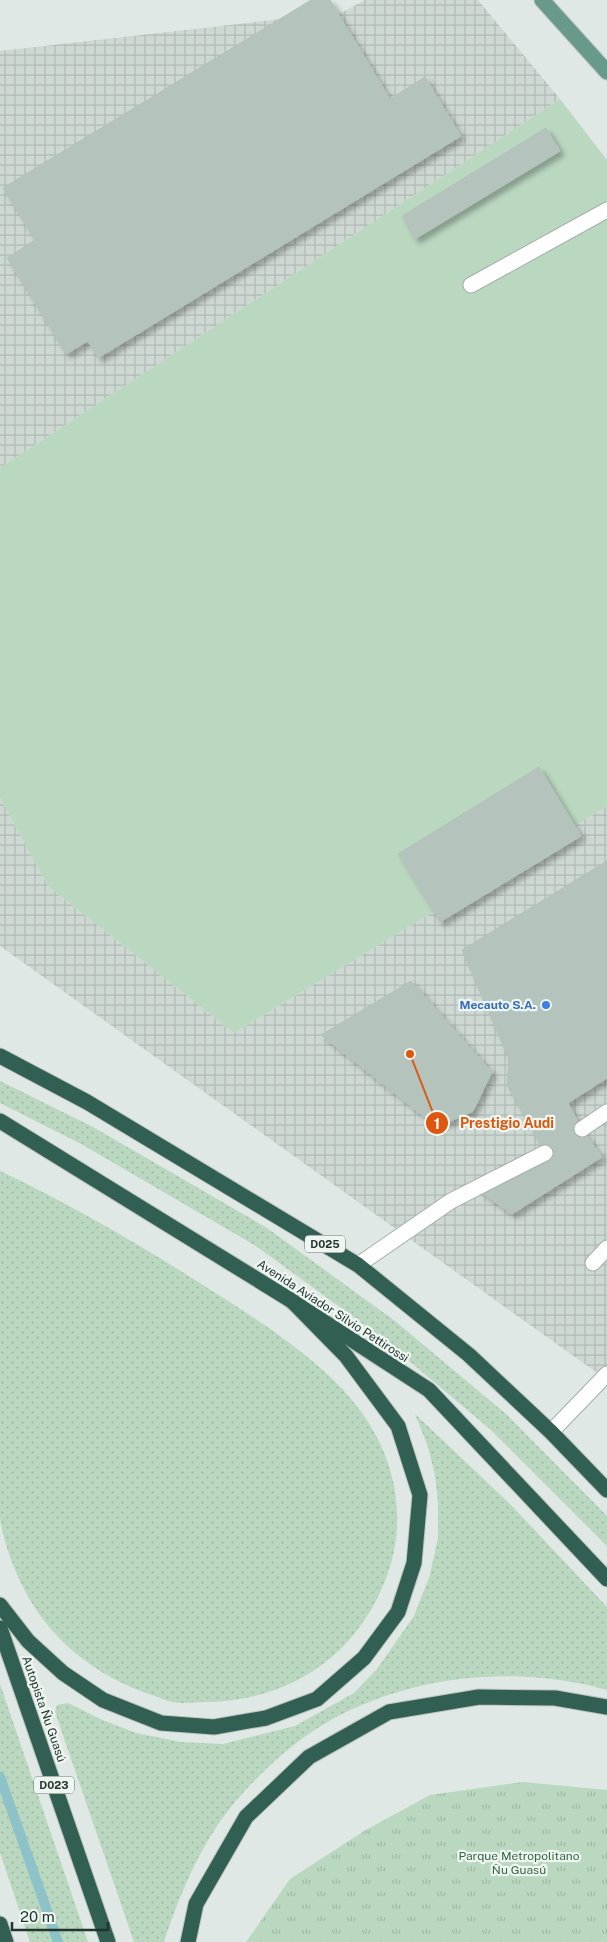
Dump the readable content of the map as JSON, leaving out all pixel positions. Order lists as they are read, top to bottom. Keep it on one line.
{"streets":{"highway":["D025","Avenida Aviador Silvio Pettirossi","Autopista Ñu Guasú","D023"]},"parks":["Parque Metropolitano Ñu Guasú"],"places":["Mecauto S.A.","Prestigio Audi"],"scale_bar":"20 m"}
